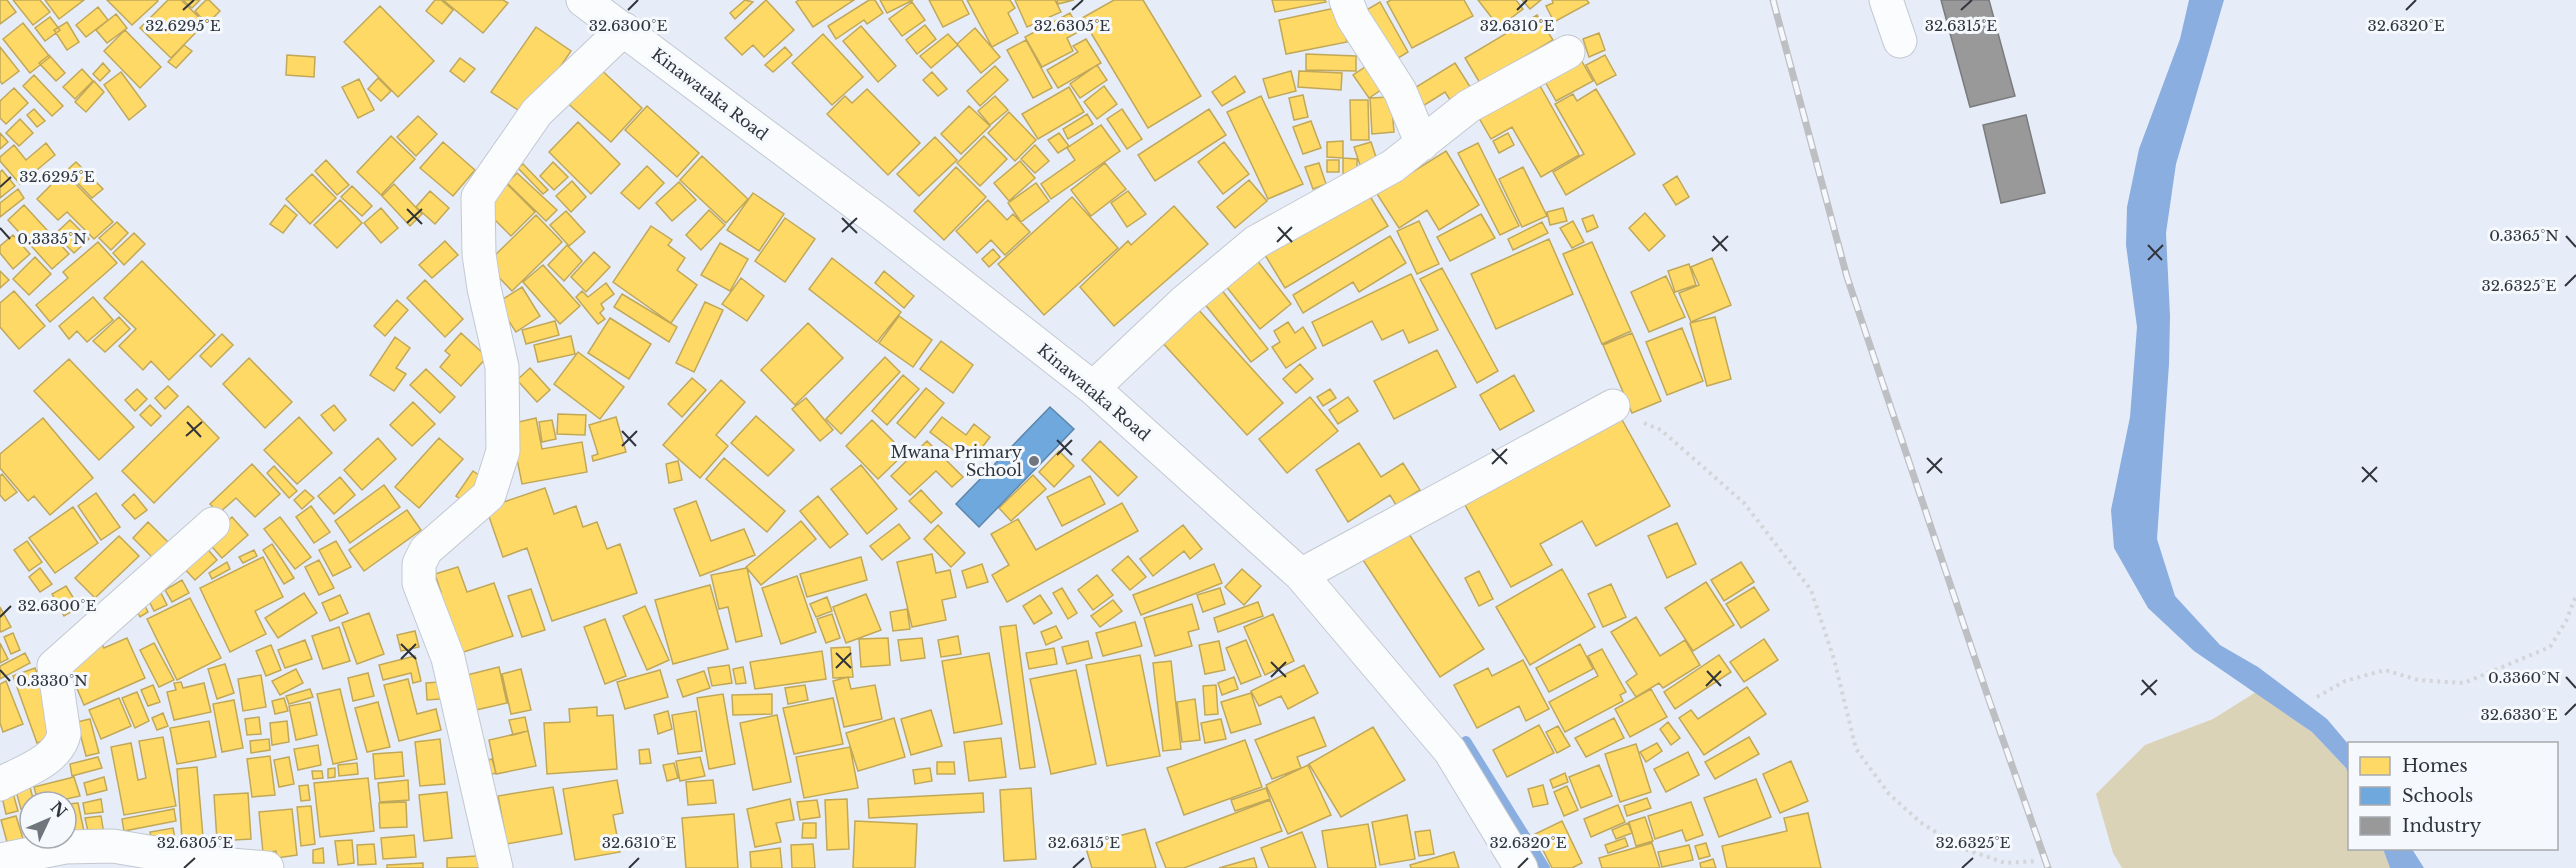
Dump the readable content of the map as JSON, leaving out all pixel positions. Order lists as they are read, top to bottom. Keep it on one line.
{"streets":{"street":["Kinawataka Road"]},"places":["Mwana Primary School"],"legend":["Homes","Schools","Industry"],"north":"top right","coordinates":["32.6295°E","32.6300°E","32.6305°E","32.6310°E","32.6315°E","32.6320°E","0.3365°N","0.3335°N","32.6325°E","0.3360°N","0.3330°N","32.6330°E"]}
